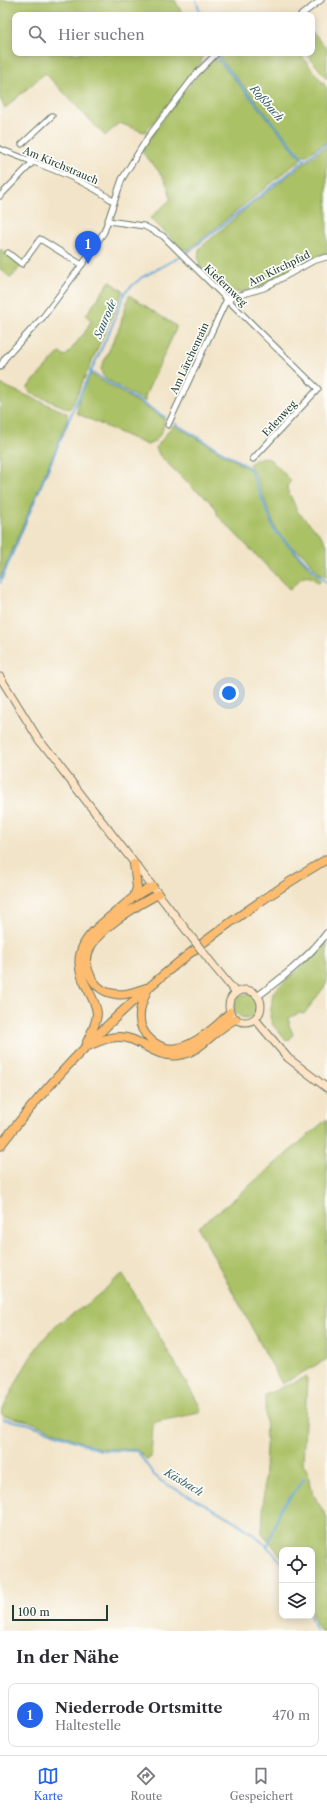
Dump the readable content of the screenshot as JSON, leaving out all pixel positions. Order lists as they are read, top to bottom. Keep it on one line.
{"streets":{"street":["Am Kirchstrauch","Am Kirchpfad","Kiefernweg","Am Lärchenrain","Erlenweg"]},"crossings":[["Am Kirchpfad","Kiefernweg"],["Am Kirchpfad","Am Lärchenrain"],["Kiefernweg","Am Lärchenrain"],["Kiefernweg","Erlenweg"]],"water":["Roßbach","Saurode","Käsbach"],"scale_bar":"100 m","page":{"search":"Hier suchen","pins":"1","scale":"100 m","heading":"In der Nähe","list":[{"mark":"1","name":"Niederrode Ortsmitte","note":"Haltestelle","value":"470 m"}],"nav":["Karte","Route","Gespeichert"]}}
